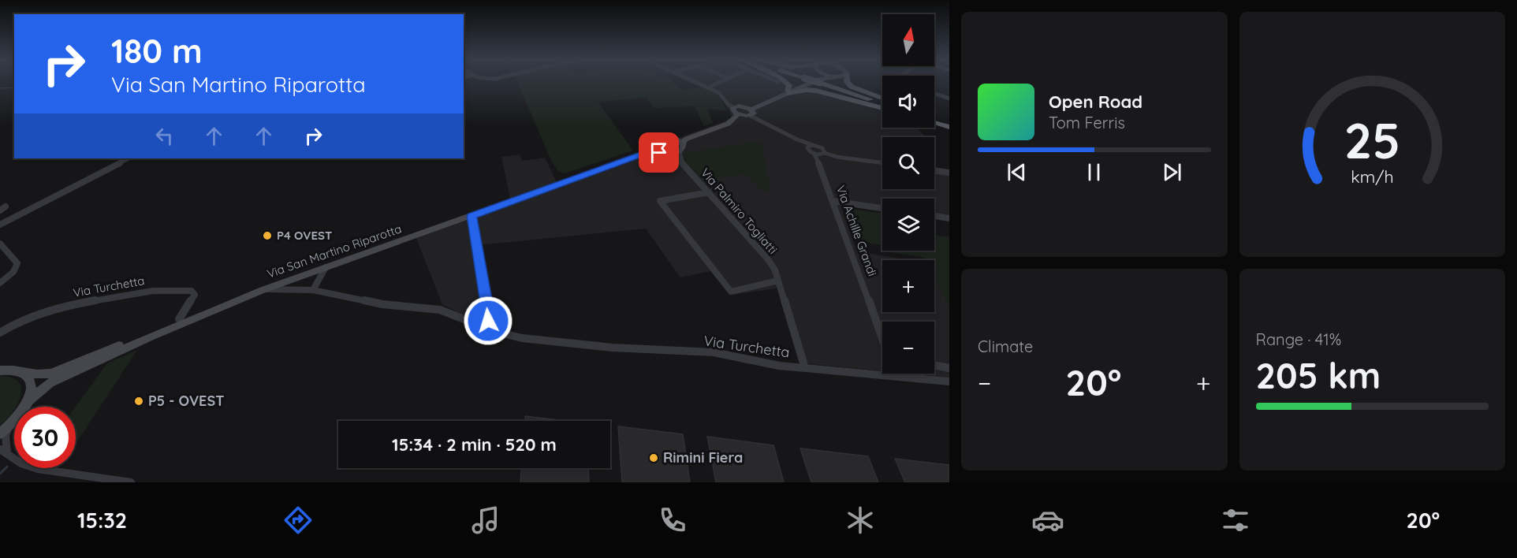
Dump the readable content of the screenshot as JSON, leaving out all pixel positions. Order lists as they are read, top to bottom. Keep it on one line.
{"streets":{"street":["Via Palmiro Togliatti","Via Achille Grandi","Via San Martino Riparotta","Via Turchetta"]},"crossings":[["Via Palmiro Togliatti","Via Turchetta"],["Via San Martino Riparotta","Via Turchetta"]],"places":["P4 OVEST","P5 - OVEST","Rimini Fiera"],"north":"top","page":{"map_buttons":["+","−"],"turn":["180 m","Via San Martino Riparotta"],"song":["Open Road","Tom Ferris"],"tile":["Climate",["Range · 41%","205 km"]],"heat":["−","20°","+"],"limit":"30","trip":"15:34 · 2 min · 520 m","tabs":["15:32","20°"],"gauge":["25","km/h"]}}
